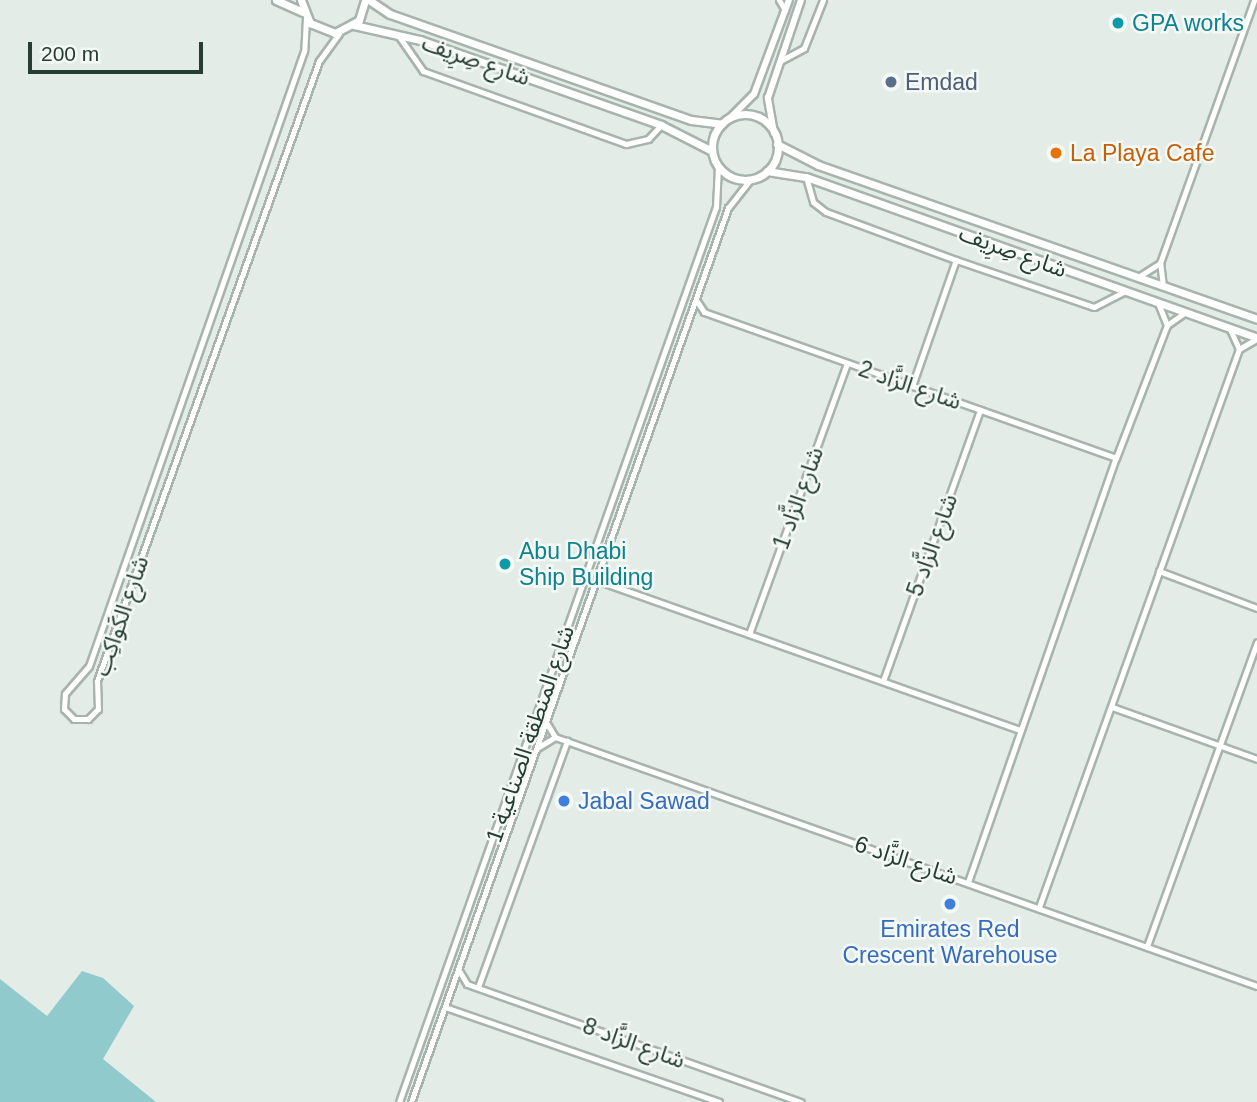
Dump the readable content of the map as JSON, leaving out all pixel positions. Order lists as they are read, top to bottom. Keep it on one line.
{"streets":{"main road":["شارع صِرِيف"],"street":["شارع الزَّاد 2","شارع الزَّاد 1","شارع الزَّاد 5","شارع الكَواكِب","شارع المنطقة الصناعية 1","شارع الزَّاد 6","شارع الزَّاد 8"]},"crossings":[["شارع صِرِيف","شارع المنطقة الصناعية 1"],["شارع الزَّاد 2","شارع الزَّاد 1"],["شارع الزَّاد 2","شارع الزَّاد 5"],["شارع المنطقة الصناعية 1","شارع الزَّاد 8"]],"places":["GPA works","Emdad","La Playa Cafe","Abu Dhabi Ship Building","Jabal Sawad","Emirates Red Crescent Warehouse"],"scale_bar":"200 m"}
